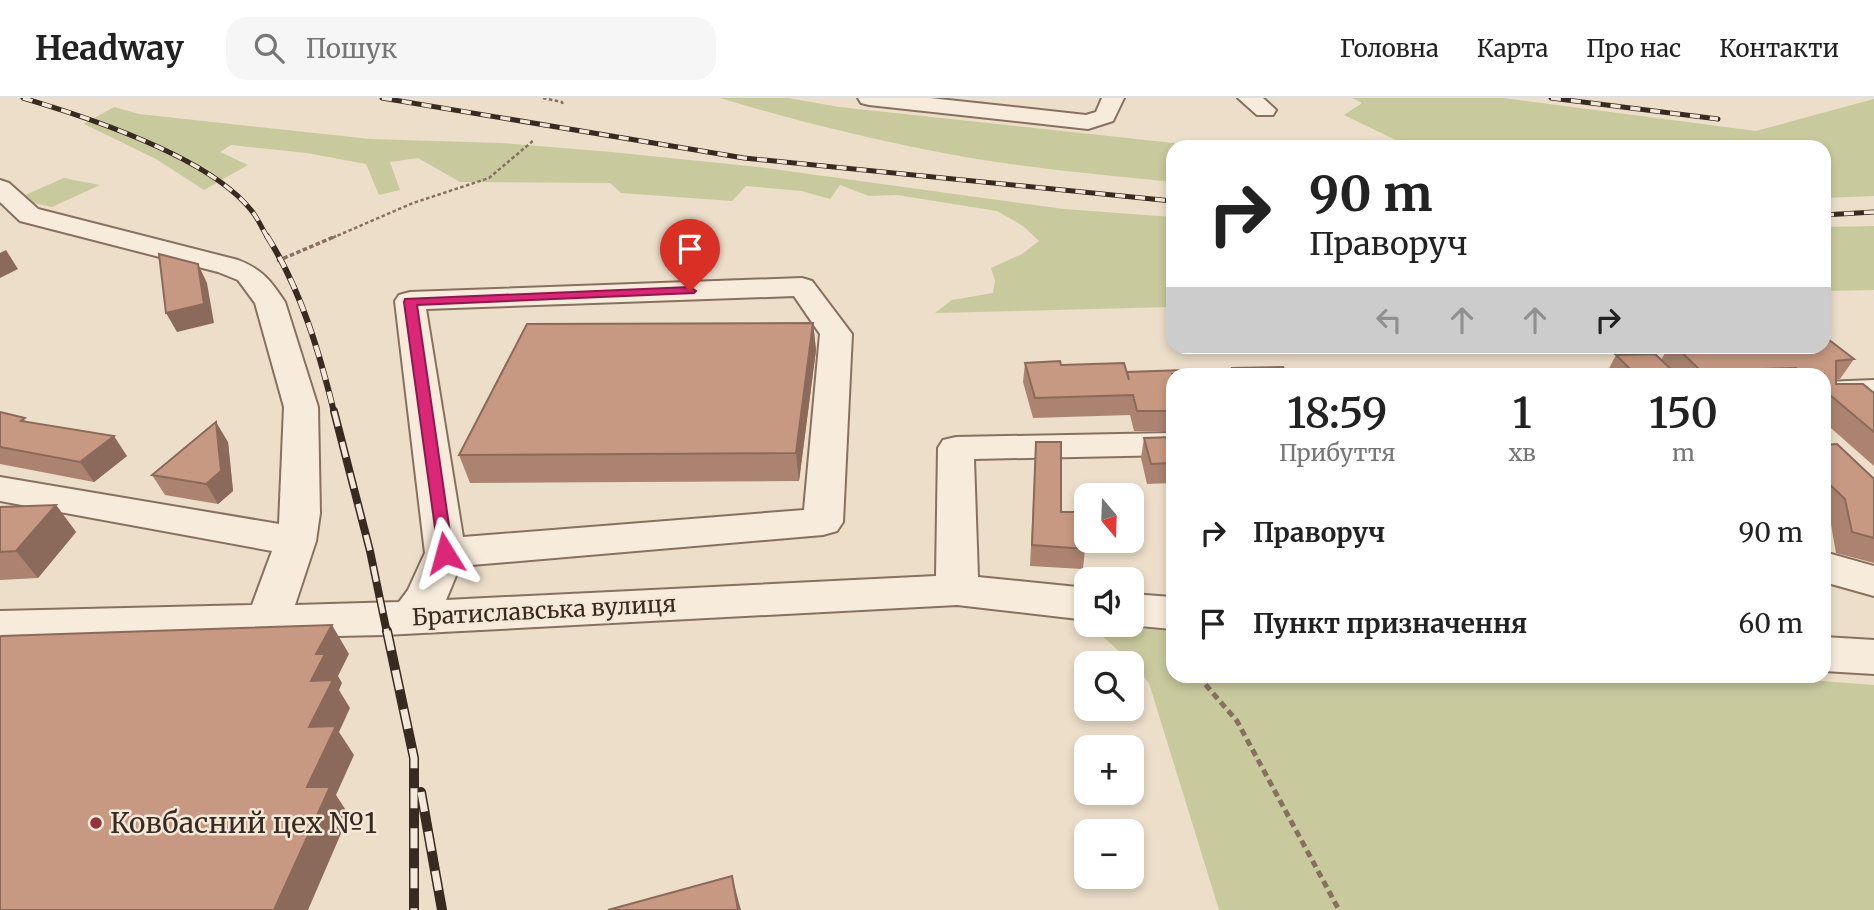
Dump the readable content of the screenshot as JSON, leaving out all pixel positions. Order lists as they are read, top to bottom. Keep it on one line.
{"streets":{"street":["Братиславська вулиця"]},"places":["Ковбасний цех №1"],"north":"bottom","page":{"header":"Headway","search":"Пошук","nav":["Головна","Карта","Про нас","Контакти"],"turn":["90 m","Праворуч"],"eta":["18:59","Прибуття","1","хв","150","m"],"map_buttons":["+","−"],"list":[{"name":"Праворуч","value":"90 m"},{"name":"Пункт призначення","value":"60 m"}]}}
